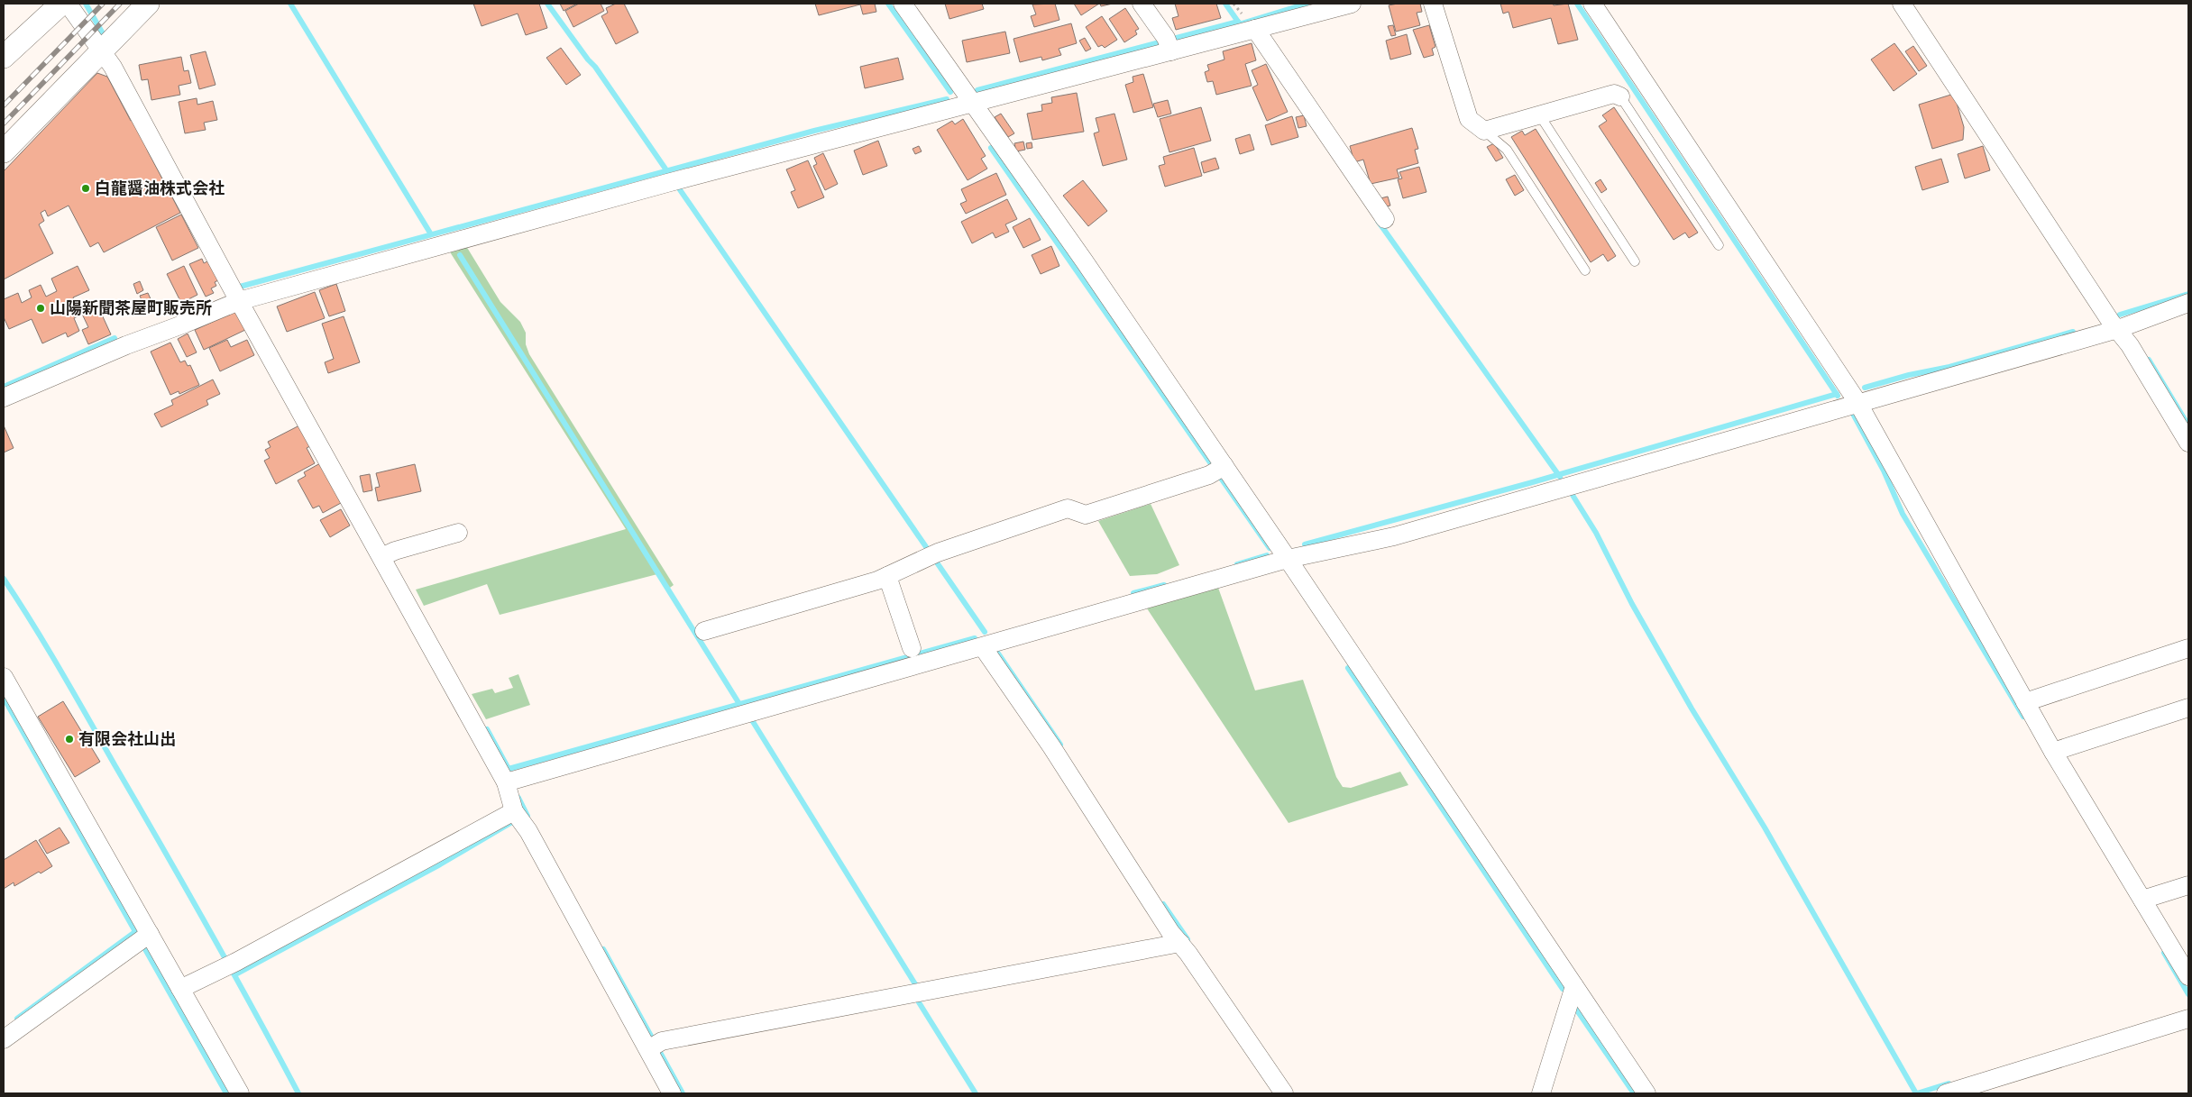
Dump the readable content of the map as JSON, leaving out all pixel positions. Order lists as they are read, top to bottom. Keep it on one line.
{"places":["白龍醤油株式会社","山陽新聞茶屋町販売所","有限会社山出"]}
